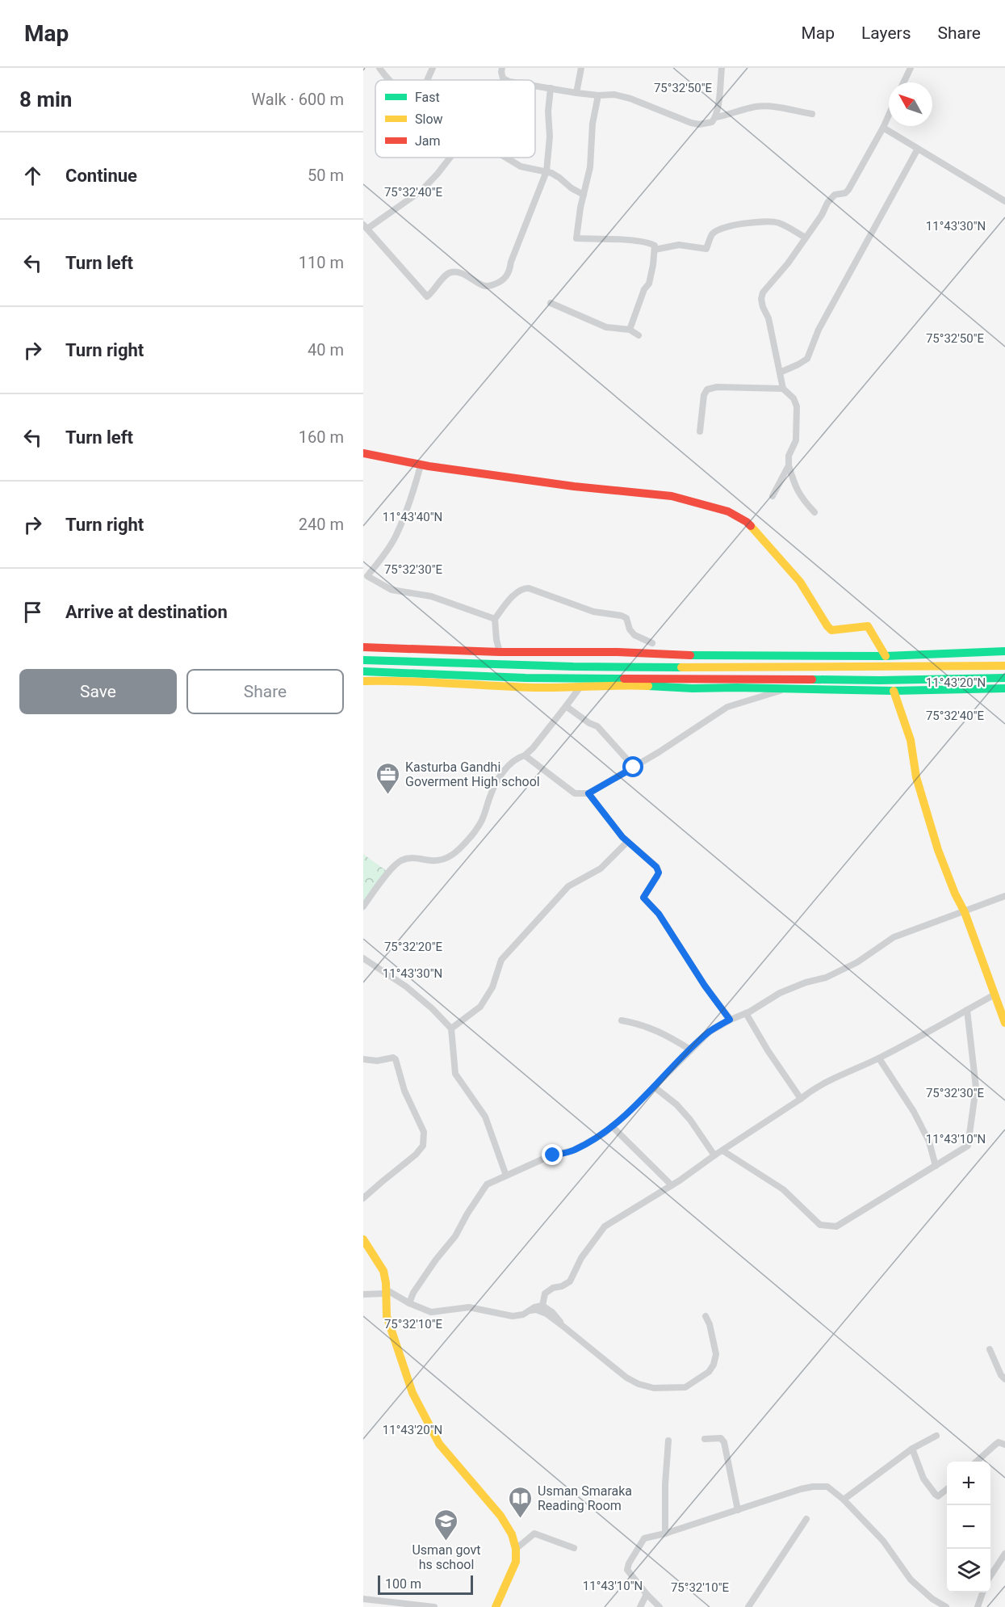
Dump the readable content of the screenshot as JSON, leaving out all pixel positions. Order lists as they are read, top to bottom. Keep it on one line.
{"places":{"office":["Kasturba Gandhi Goverment High school"],"library":["Usman Smaraka Reading Room"],"school or university":["Usman govt hs school"]},"legend":["Fast","Slow","Jam"],"scale_bar":"100 m","north":"top left","page":{"header":"Map","nav":["Map","Layers","Share"],"heading":["8 min","Walk · 600 m"],"list":[["Continue","50 m"],["Turn left","110 m"],["Turn right","40 m"],["Turn left","160 m"],["Turn right","240 m"],"Arrive at destination"],"buttons":["Save","Share"],"map_buttons":["+","−"],"scale":"100 m"},"coordinates":["75°32'50\"E","75°32'40\"E","11°43'30\"N","11°43'40\"N","75°32'30\"E","11°43'20\"N","75°32'20\"E","11°43'10\"N","75°32'10\"E"]}
